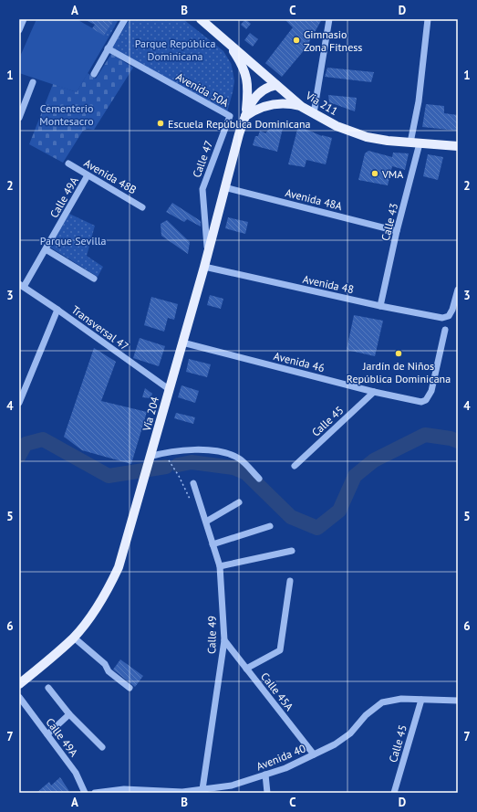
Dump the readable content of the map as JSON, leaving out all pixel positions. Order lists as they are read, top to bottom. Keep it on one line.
{"streets":{"main road":["Vía 211","Vía 204"],"street":["Avenida 50A","Calle 47","Avenida 48B","Calle 49A","Avenida 48A","Calle 43","Avenida 48","Transversal 47","Avenida 46","Calle 45","Calle 49","Calle 45A","Avenida 40"]},"crossings":[["Avenida 50A","Calle 47"],["Vía 211","Calle 43"],["Vía 211","Vía 204"],["Calle 47","Vía 204"],["Avenida 48B","Calle 49A"],["Calle 49A","Transversal 47"],["Avenida 48A","Calle 43"],["Avenida 48A","Vía 204"],["Calle 43","Avenida 48"],["Avenida 48","Vía 204"],["Transversal 47","Vía 204"],["Avenida 46","Vía 204"],["Avenida 46","Calle 45"],["Calle 45","Avenida 40"],["Calle 49","Calle 45A"],["Calle 49","Avenida 40"],["Calle 45A","Avenida 40"]],"parks":["Parque República Dominicana","Cementerio Montesacro","Parque Sevilla"],"places":["Gimnasio Zona Fitness","Escuela República Dominicana","VMA","Jardín de Niños República Dominicana"],"grid":{"columns":["A","B","C","D"],"rows":["1","2","3","4","5","6","7"]}}
